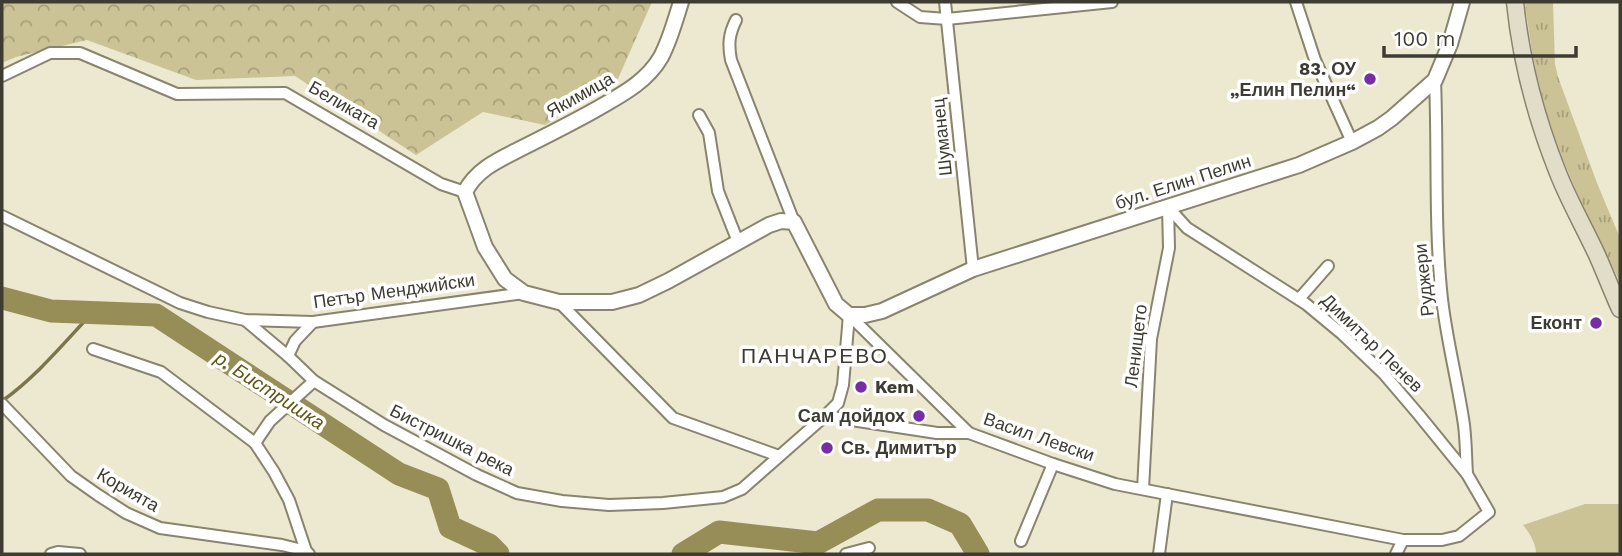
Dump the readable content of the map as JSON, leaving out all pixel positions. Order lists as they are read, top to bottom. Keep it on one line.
{"streets":{"street":["Якимица","Беликата","Шуманец","бул. Елин Пелин","Руджери","Петър Менджийски","Димитър Пенев","Ленището","Васил Левски","Бистришка река","Корията"]},"crossings":[["Якимица","Беликата"],["Шуманец","бул. Елин Пелин"],["бул. Елин Пелин","Руджери"],["бул. Елин Пелин","Димитър Пенев"],["бул. Елин Пелин","Ленището"],["бул. Елин Пелин","Васил Левски"],["бул. Елин Пелин","Бистришка река"],["Руджери","Димитър Пенев"],["Петър Менджийски","Васил Левски"],["Петър Менджийски","Бистришка река"],["Димитър Пенев","Ленището"],["Димитър Пенев","Васил Левски"],["Ленището","Васил Левски"],["Васил Левски","Бистришка река"]],"districts":["ПАНЧАРЕВО"],"water":["р. Бистришка"],"places":["83. ОУ „Елин Пелин“","Еконт","Kem","Сам дойдох","Св. Димитър"],"scale_bar":"100 m"}
